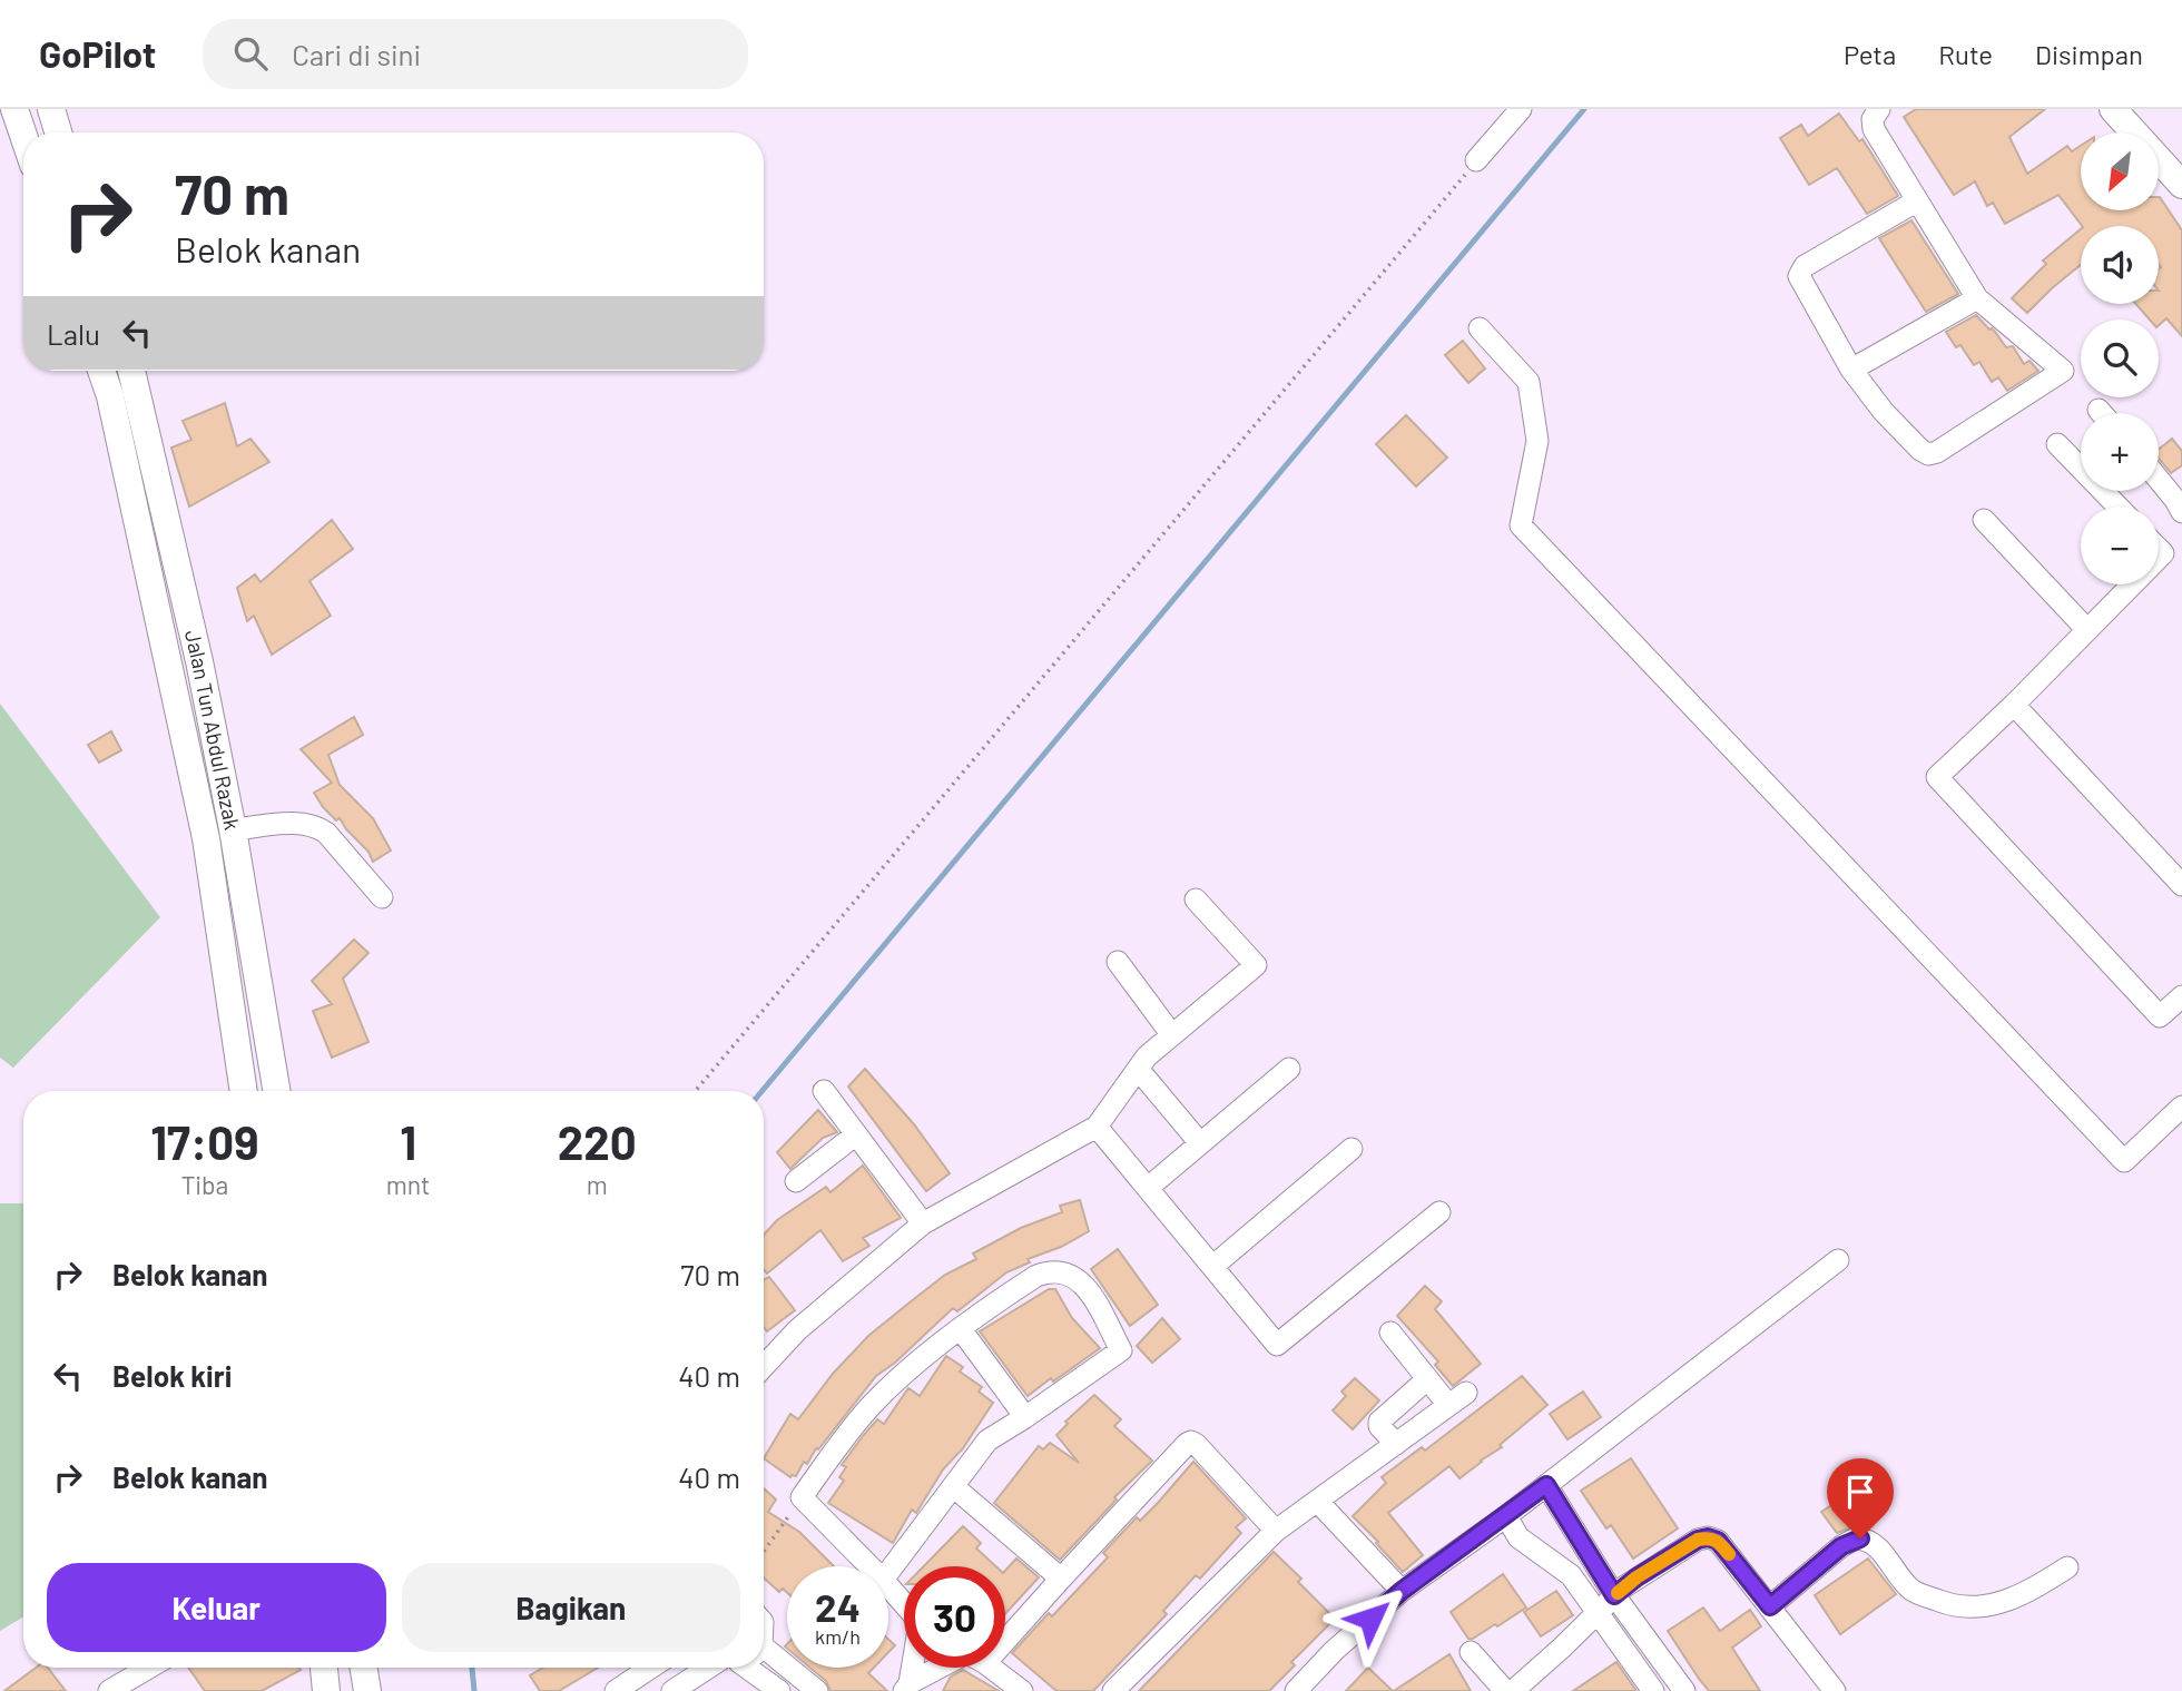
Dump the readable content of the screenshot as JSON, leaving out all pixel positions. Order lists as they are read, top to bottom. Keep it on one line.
{"streets":{"main road":["Jalan Tun Abdul Razak"]},"north":"bottom left","page":{"header":"GoPilot","search":"Cari di sini","nav":["Peta","Rute","Disimpan"],"map_buttons":["+","−"],"turn":["70 m","Belok kanan"],"then":"Lalu","eta":["17:09","Tiba","1","mnt","220","m"],"list":[{"name":"Belok kanan","value":"70 m"},{"name":"Belok kiri","value":"40 m"},{"name":"Belok kanan","value":"40 m"}],"buttons":["Keluar","Bagikan"],"speed":"24 km/h","limit":"30"}}
